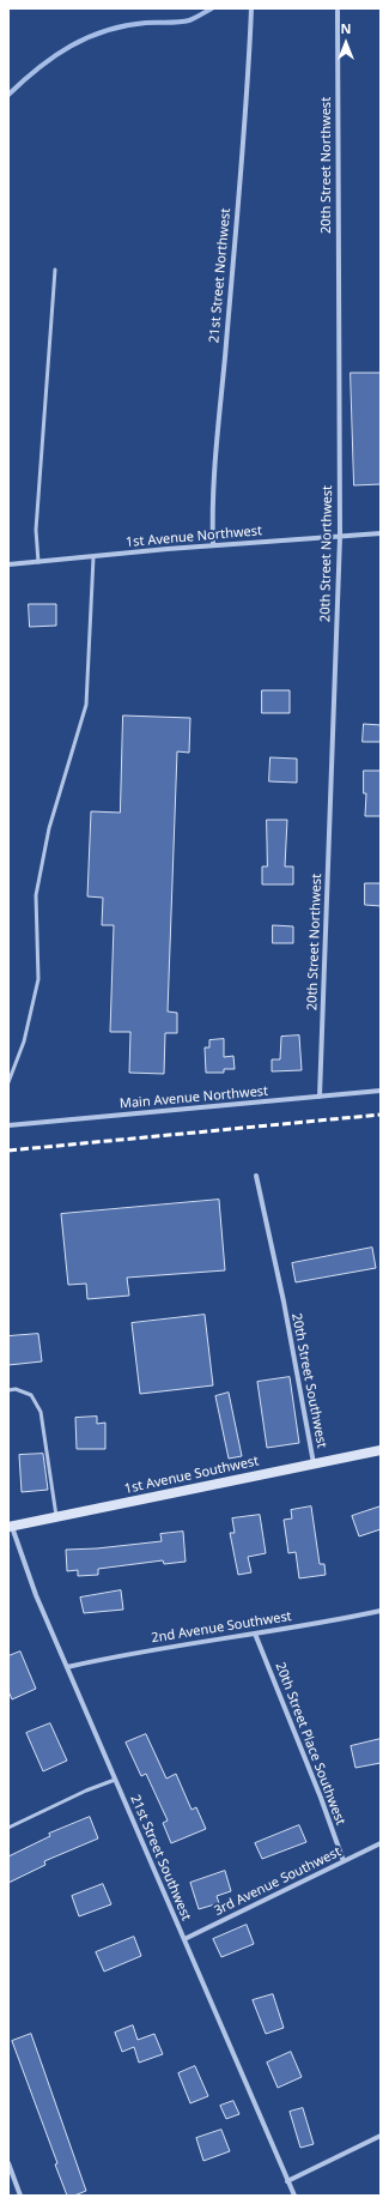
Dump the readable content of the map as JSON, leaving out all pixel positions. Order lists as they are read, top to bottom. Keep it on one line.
{"streets":{"main road":["1st Avenue Southwest"],"street":["20th Street Northwest","21st Street Northwest","1st Avenue Northwest","Main Avenue Northwest","20th Street Southwest","2nd Avenue Southwest","20th Street Place Southwest","21st Street Southwest","3rd Avenue Southwest"]},"crossings":[["20th Street Northwest","1st Avenue Northwest"],["20th Street Northwest","Main Avenue Northwest"],["21st Street Northwest","1st Avenue Northwest"],["20th Street Southwest","1st Avenue Southwest"],["1st Avenue Southwest","21st Street Southwest"],["2nd Avenue Southwest","20th Street Place Southwest"],["2nd Avenue Southwest","21st Street Southwest"],["20th Street Place Southwest","3rd Avenue Southwest"],["21st Street Southwest","3rd Avenue Southwest"]],"north":"top"}
